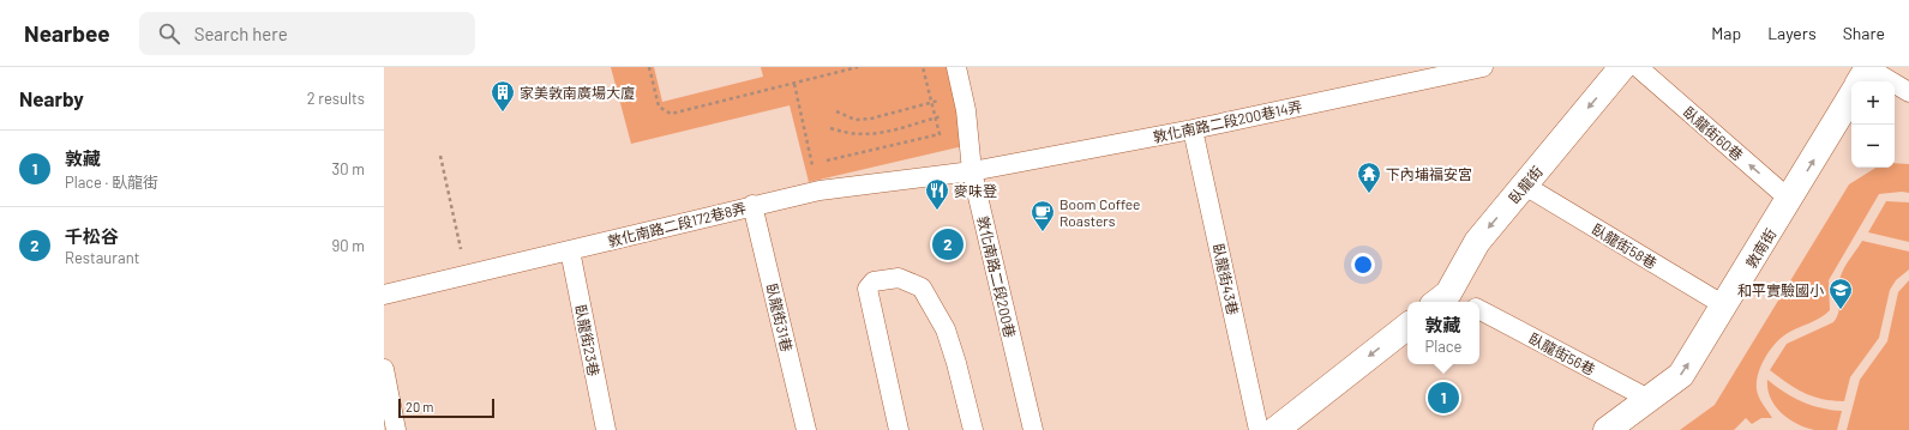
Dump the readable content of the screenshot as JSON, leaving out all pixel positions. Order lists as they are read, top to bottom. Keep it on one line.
{"streets":{"street":["臥龍街","敦南街"],"lane":["敦化南路二段200巷14弄","臥龍街60巷","敦化南路二段172巷8弄","臥龍街58巷","敦化南路二段200巷","臥龍街43巷","臥龍街31巷","臥龍街23巷","臥龍街56巷"]},"crossings":[["敦化南路二段200巷14弄","敦化南路二段172巷8弄"],["敦化南路二段200巷14弄","敦化南路二段200巷"],["敦化南路二段200巷14弄","臥龍街43巷"],["臥龍街60巷","敦南街"],["臥龍街","臥龍街58巷"],["敦化南路二段172巷8弄","敦化南路二段200巷"],["敦化南路二段172巷8弄","臥龍街31巷"],["敦化南路二段172巷8弄","臥龍街23巷"],["臥龍街58巷","敦南街"],["敦南街","臥龍街56巷"]],"one_way":["臥龍街60巷","臥龍街","敦南街"],"places":{"building":["家美敦南廣場大廈"],"temple":["下內埔福安宮"],"restaurant":["麥味登"],"cafe":["Boom Coffee Roasters"],"school or university":["和平實驗國小"]},"scale_bar":"20 m","page":{"header":"Nearbee","search":"Search here","nav":["Map","Layers","Share"],"heading":["Nearby","2 results"],"map_buttons":["+","−"],"list":[{"mark":"1","name":"敦藏","note":"Place · 臥龍街","value":"30 m"},{"mark":"2","name":"千松谷","note":"Restaurant","value":"90 m"}],"pins":["2","1"],"popup":["敦藏","Place"],"scale":"20 m"}}
